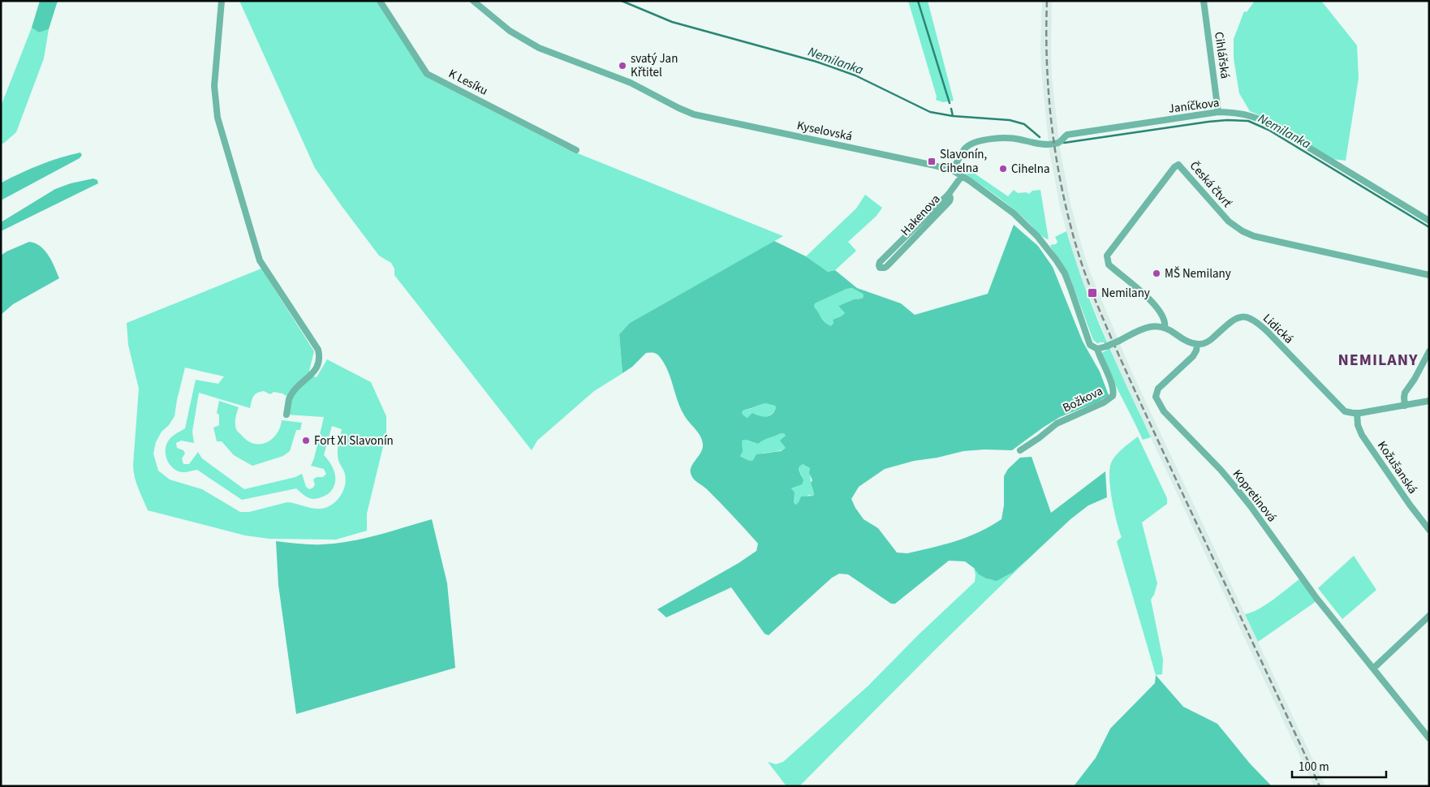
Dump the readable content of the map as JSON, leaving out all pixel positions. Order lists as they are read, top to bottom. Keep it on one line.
{"streets":{"street":["Cihlářská","K Lesíku","Janíčkova","Kyselovská","Česká čtvrť","Hakenova","Lidická","Božkova","Kožušanská","Kopretinová"]},"crossings":[["Cihlářská","Janíčkova"],["Janíčkova","Kyselovská"],["Kyselovská","Božkova"],["Lidická","Kožušanská"],["Lidická","Kopretinová"]],"districts":["NEMILANY"],"water":["Nemilanka"],"places":{"other":["svatý Jan Křtitel","Cihelna","MŠ Nemilany","Fort XI Slavonín"],"transit":["Slavonín, Cihelna","Nemilany"]},"scale_bar":"100 m"}
